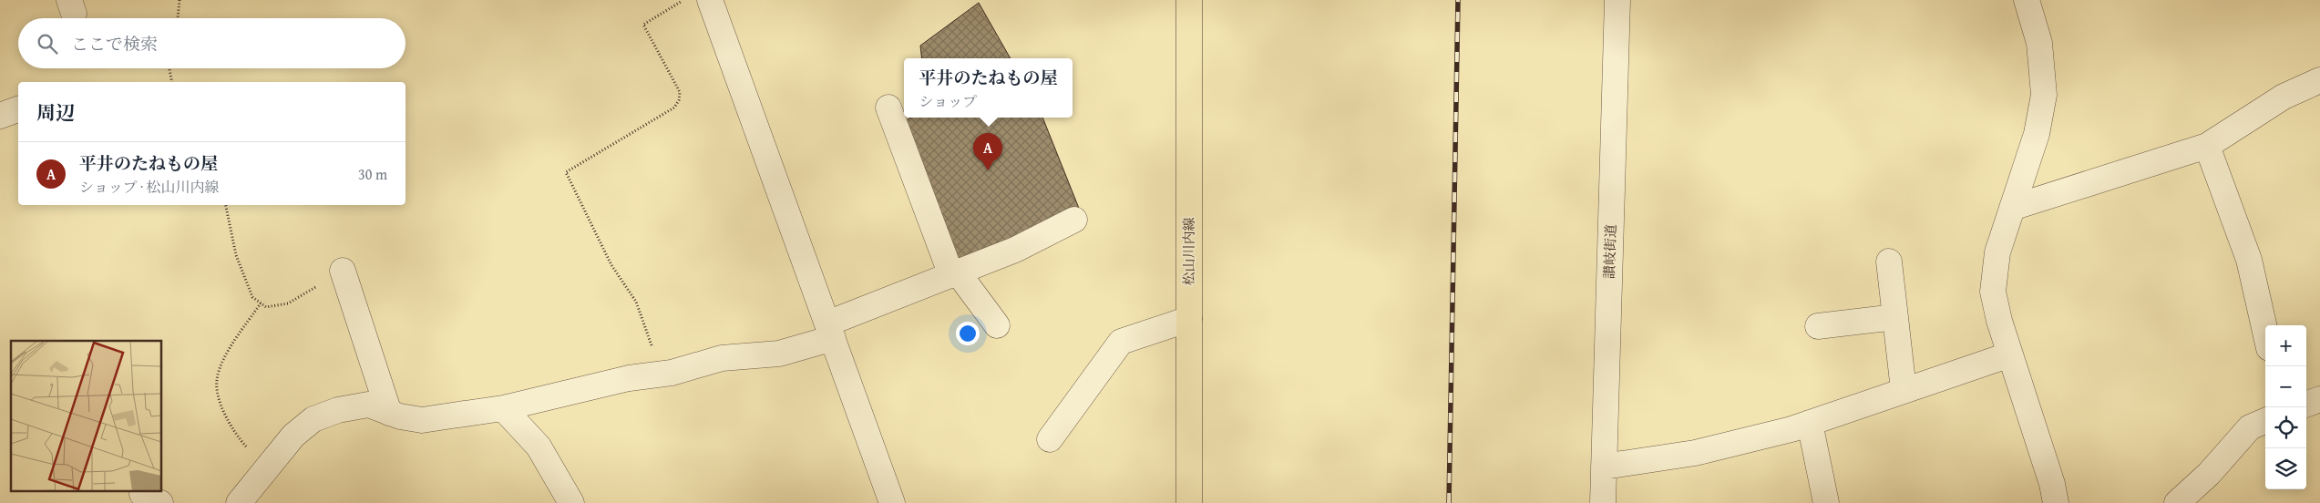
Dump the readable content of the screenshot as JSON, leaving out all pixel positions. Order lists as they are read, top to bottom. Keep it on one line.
{"streets":{"main road":["松山川内線"],"street":["讃岐街道"]},"page":{"search":"ここで検索","popup":["平井のたねもの屋","ショップ"],"heading":"周辺","pins":"A","list":[{"mark":"A","name":"平井のたねもの屋","note":"ショップ · 松山川内線","value":"30 m"}],"map_buttons":["+","−"]}}
